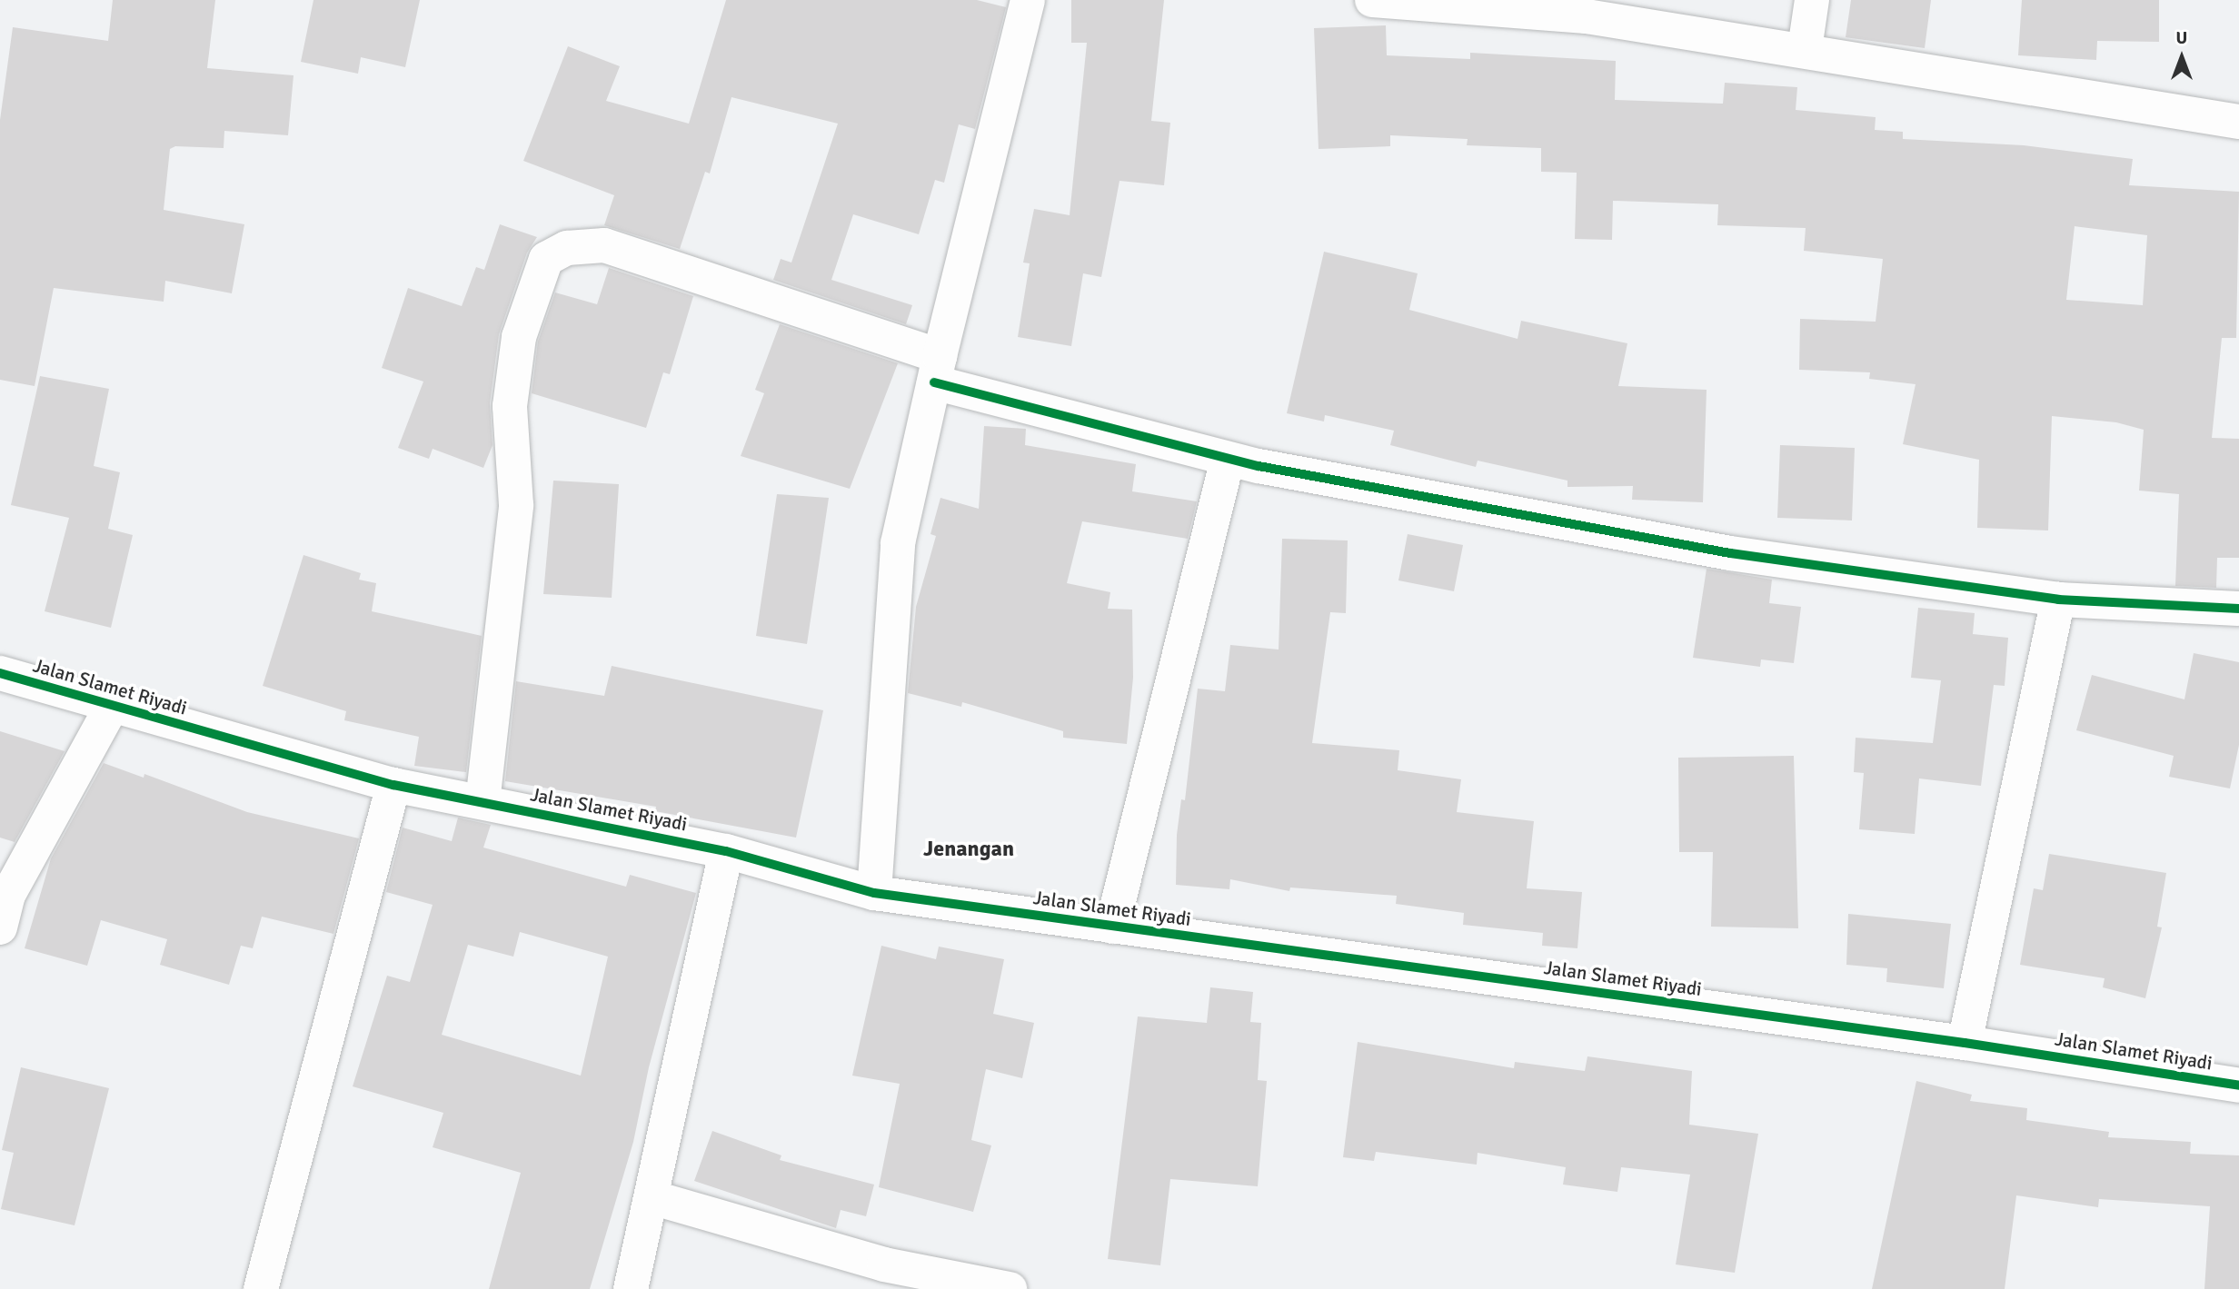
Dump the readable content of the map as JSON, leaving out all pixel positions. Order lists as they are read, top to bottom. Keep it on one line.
{"streets":{"street":["Jalan Slamet Riyadi"]},"districts":["Jenangan"],"north":"top"}
